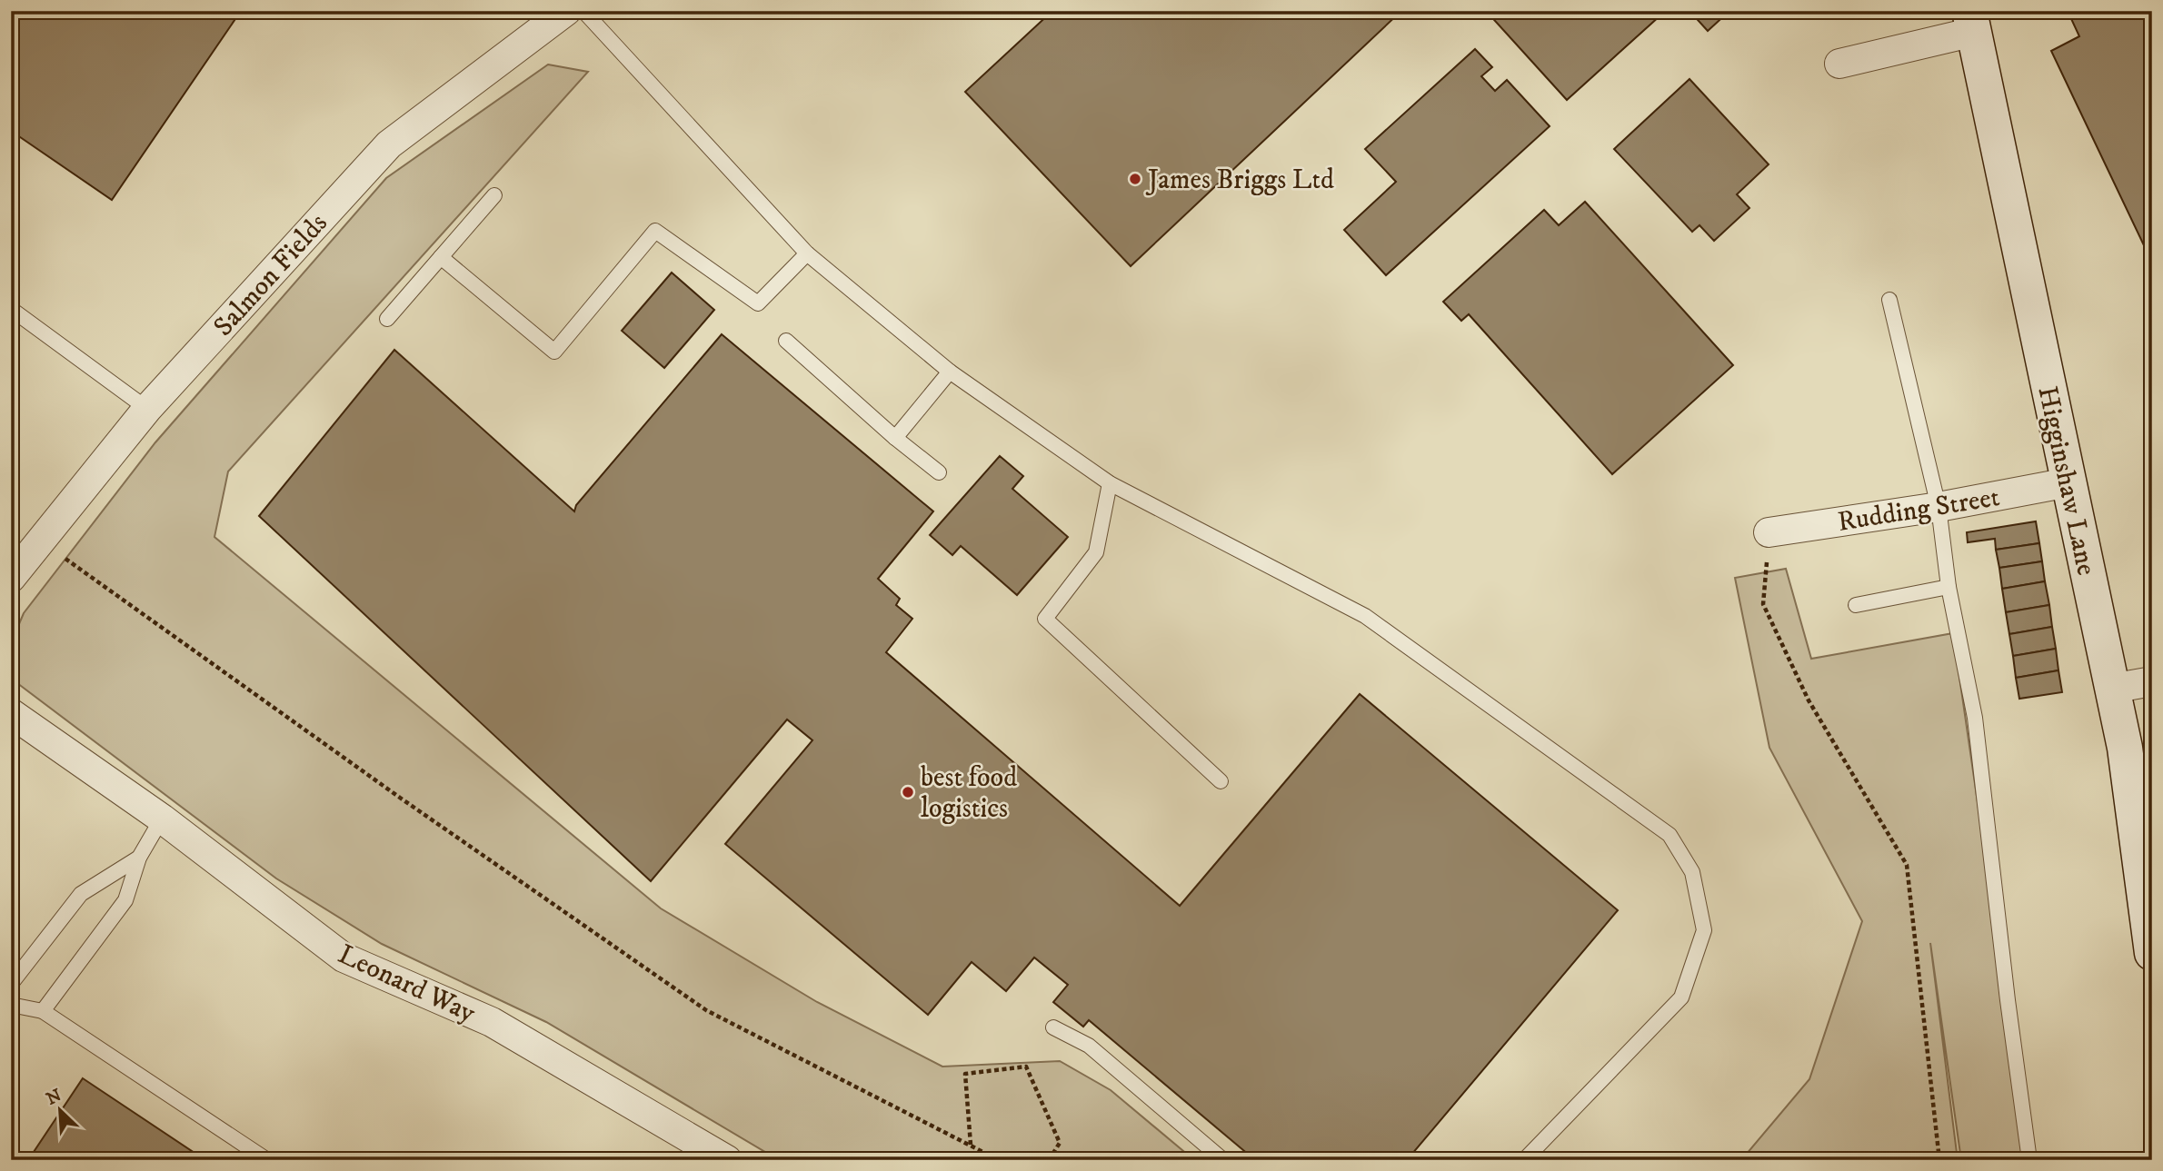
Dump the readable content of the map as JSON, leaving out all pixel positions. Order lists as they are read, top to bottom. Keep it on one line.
{"streets":{"main road":["Higginshaw Lane"],"street":["Salmon Fields","Rudding Street","Leonard Way"]},"crossings":[["Higginshaw Lane","Rudding Street"]],"places":["James Briggs Ltd","best food logistics"],"north":"top left"}
